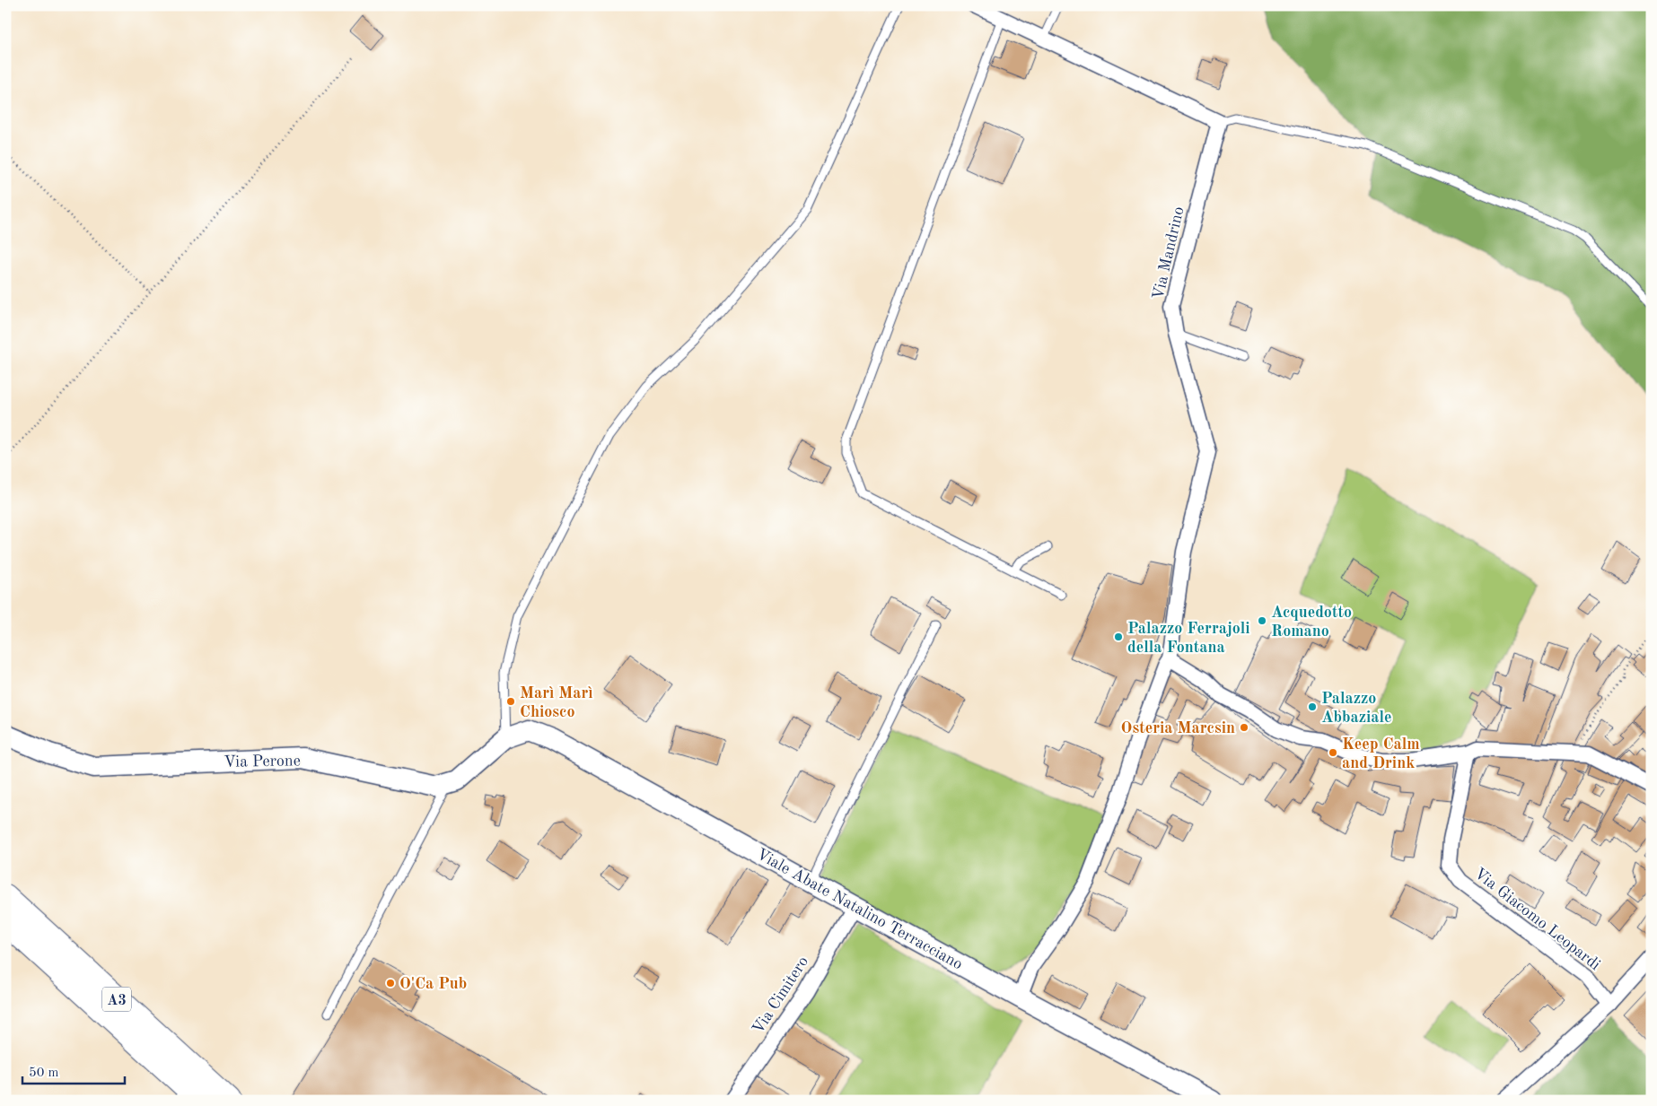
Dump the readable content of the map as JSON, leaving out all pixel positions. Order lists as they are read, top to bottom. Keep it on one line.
{"streets":{"highway":["A3"],"street":["Via Mandrino","Via Perone","Viale Abate Natalino Terracciano","Via Giacomo Leopardi","Via Cimitero"]},"crossings":[["Via Mandrino","Viale Abate Natalino Terracciano"],["Via Perone","Viale Abate Natalino Terracciano"],["Viale Abate Natalino Terracciano","Via Cimitero"]],"places":["Acquedotto Romano","Palazzo Ferrajoli della Fontana","Marì Marì Chiosco","Palazzo Abbaziale","Osteria Marcsin","Keep Calm and Drink","O'Ca Pub"],"scale_bar":"50 m"}
